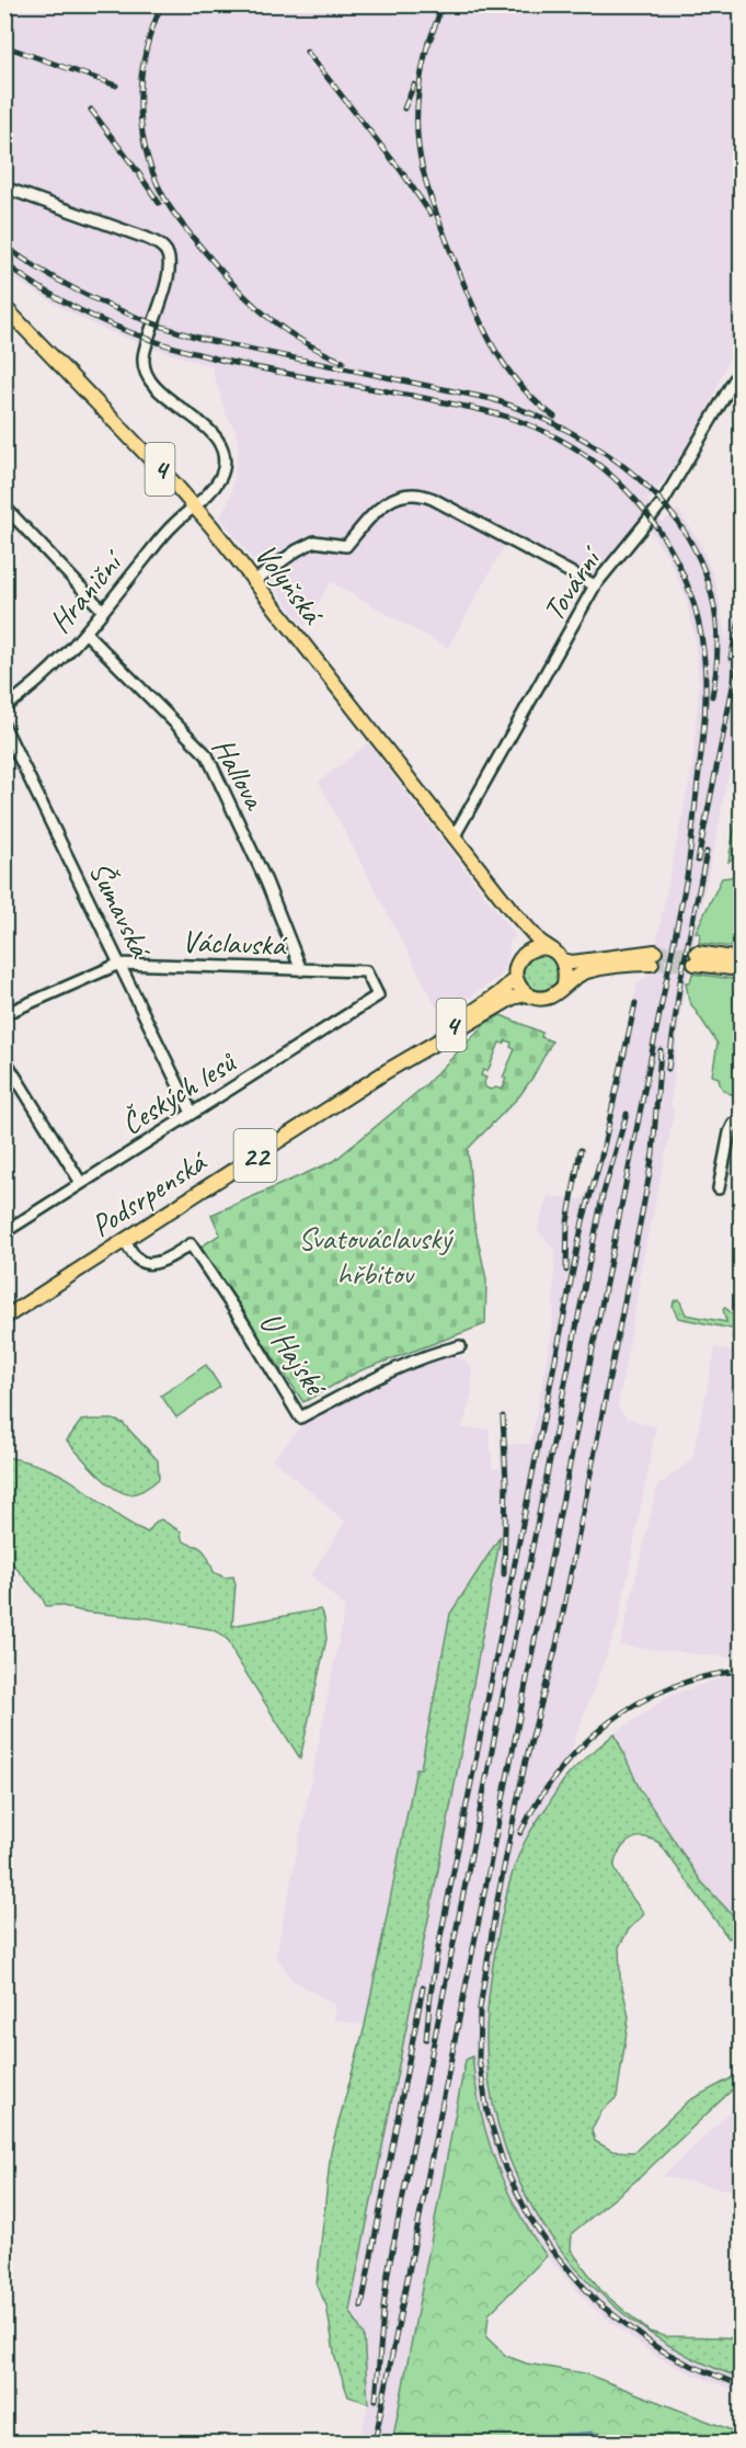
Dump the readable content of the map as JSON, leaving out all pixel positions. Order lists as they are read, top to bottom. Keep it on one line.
{"streets":{"main road":["4","Volyňská","22","Podsrpenská"],"street":["Tovární","Hraniční","Hallova","Šumavská","Václavská","Českých lesů","U Hajské"]},"crossings":[["4","Volyňská"],["4","Podsrpenská"],["Volyňská","Tovární"],["Volyňská","Hraniční"],["Volyňská","Podsrpenská"],["Hraniční","Hallova"],["Hallova","Václavská"],["Šumavská","Václavská"],["Šumavská","Českých lesů"],["Václavská","Českých lesů"],["Podsrpenská","U Hajské"]],"parks":["Svatováclavský hřbitov"]}
